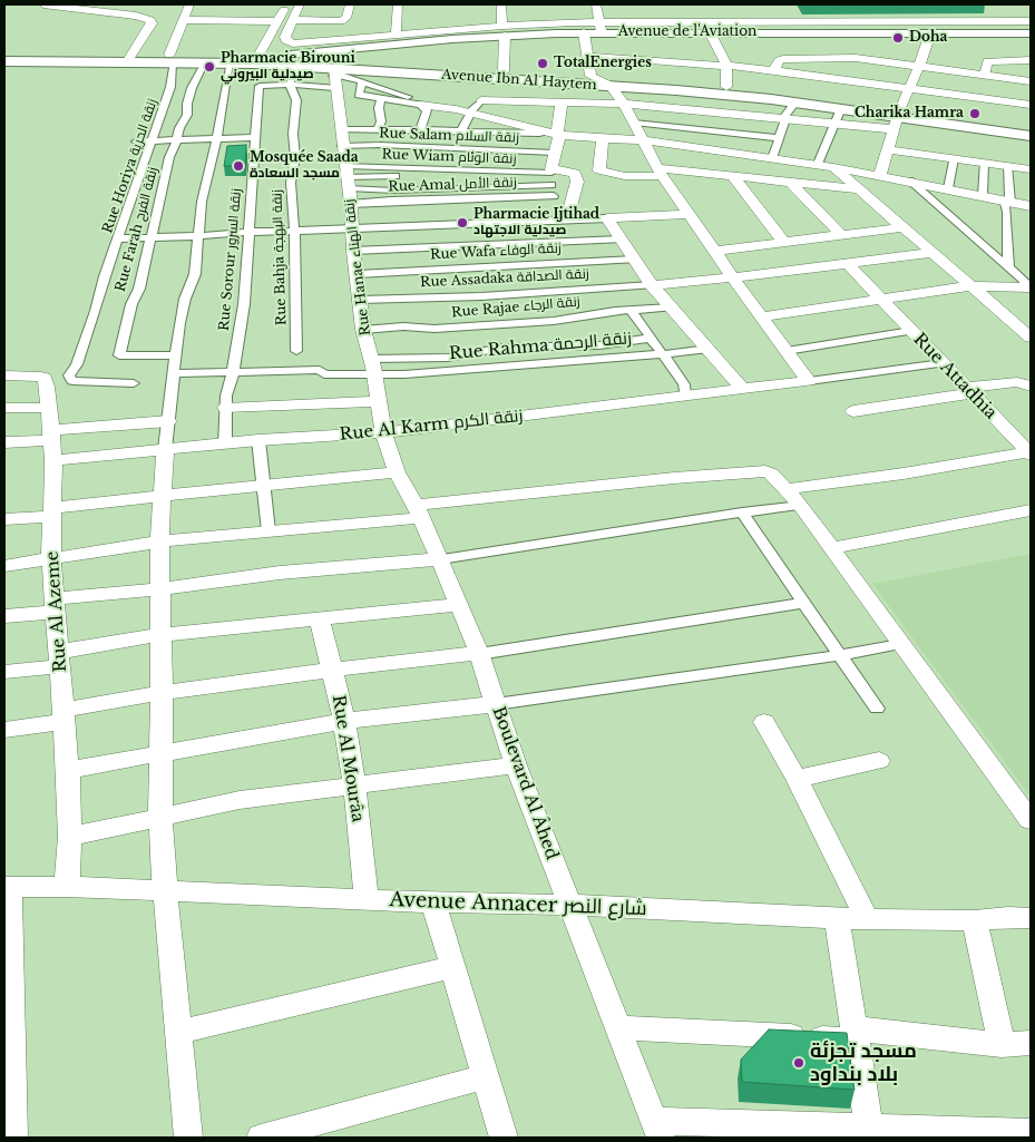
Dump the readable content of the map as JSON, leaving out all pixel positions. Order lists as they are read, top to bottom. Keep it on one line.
{"streets":{"street":["Avenue de l'Aviation","Avenue Ibn Al Haytem","Rue Salam زنقة السلام","Rue Wiam زنقة الوئام","Rue Horiya زنقة الحرية","Rue Amal زنقة الأمل","Rue Farah زنقة الفرح","Rue Wafa زنقة الوفاء","Rue Bahja زنقة البهجة","Rue Sorour زنقة السرور","Rue Hanae زنقة الهناء","Rue Assadaka زنقة الصداقة","Rue Rajae زنقة الرجاء","Rue Rahma زنقة الرحمة","Rue Attadhia","Rue Al Karm زنقة الكرم","Rue Al Azeme","Rue Al Mourâa","Boulevard Al Âhed","Avenue Annacer شارع النصر"]},"crossings":[["Avenue de l'Aviation","Avenue Ibn Al Haytem"],["Avenue Ibn Al Haytem","Rue Horiya زنقة الحرية"],["Avenue Ibn Al Haytem","Rue Farah زنقة الفرح"],["Avenue Ibn Al Haytem","Rue Sorour زنقة السرور"],["Avenue Ibn Al Haytem","Rue Hanae زنقة الهناء"],["Rue Salam زنقة السلام","Rue Hanae زنقة الهناء"],["Rue Wiam زنقة الوئام","Rue Hanae زنقة الهناء"],["Rue Amal زنقة الأمل","Rue Hanae زنقة الهناء"],["Rue Wafa زنقة الوفاء","Rue Hanae زنقة الهناء"],["Rue Bahja زنقة البهجة","Rue Sorour زنقة السرور"],["Rue Sorour زنقة السرور","Rue Hanae زنقة الهناء"],["Rue Sorour زنقة السرور","Rue Rahma زنقة الرحمة"],["Rue Sorour زنقة السرور","Rue Al Karm زنقة الكرم"],["Rue Hanae زنقة الهناء","Rue Assadaka زنقة الصداقة"],["Rue Hanae زنقة الهناء","Rue Rajae زنقة الرجاء"],["Rue Hanae زنقة الهناء","Rue Rahma زنقة الرحمة"],["Rue Hanae زنقة الهناء","Rue Al Karm زنقة الكرم"],["Rue Hanae زنقة الهناء","Boulevard Al Âhed"],["Rue Al Karm زنقة الكرم","Rue Al Azeme"],["Rue Al Karm زنقة الكرم","Boulevard Al Âhed"],["Rue Al Azeme","Avenue Annacer شارع النصر"],["Rue Al Mourâa","Avenue Annacer شارع النصر"],["Boulevard Al Âhed","Avenue Annacer شارع النصر"]],"places":["Doha","TotalEnergies","Pharmacie Birouni صيدلية البيروني","Charika Hamra","Mosquée Saada مسجد السعادة","Pharmacie Ijtihad صيدلية الاجتهاد","مسجد تجزئة بلاد بنداود"]}
